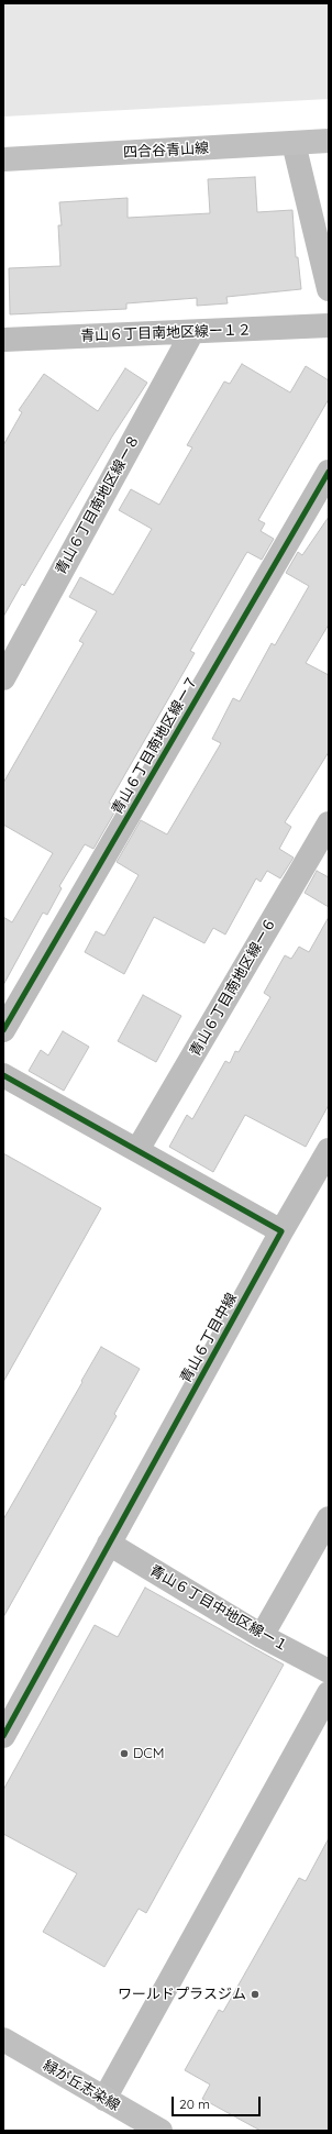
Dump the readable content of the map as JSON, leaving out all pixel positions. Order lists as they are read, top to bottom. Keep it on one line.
{"streets":{"street":["四合谷青山線","青山６丁目南地区線ー１２","青山６丁目南地区線ー８","青山６丁目南地区線ー７","青山６丁目南地区線ー６","青山６丁目中線","青山６丁目中地区線ー１","緑が丘志染線"]},"crossings":[["青山６丁目南地区線ー１２","青山６丁目南地区線ー８"],["青山６丁目中線","青山６丁目中地区線ー１"]],"places":["DCM","ワールドプラスジム"],"scale_bar":"20 m"}
